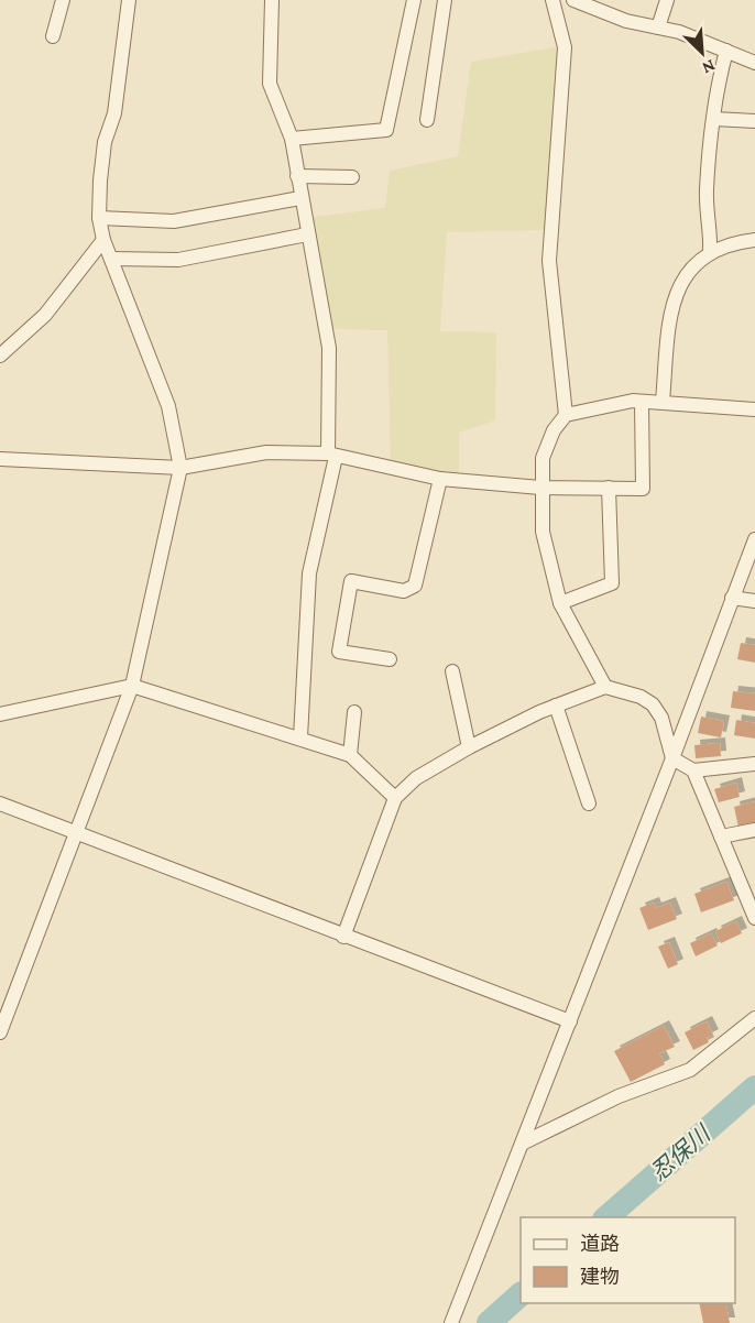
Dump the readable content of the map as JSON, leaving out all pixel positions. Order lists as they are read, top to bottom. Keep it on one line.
{"water":["忍保川"],"legend":["道路","建物"],"north":"bottom right"}
